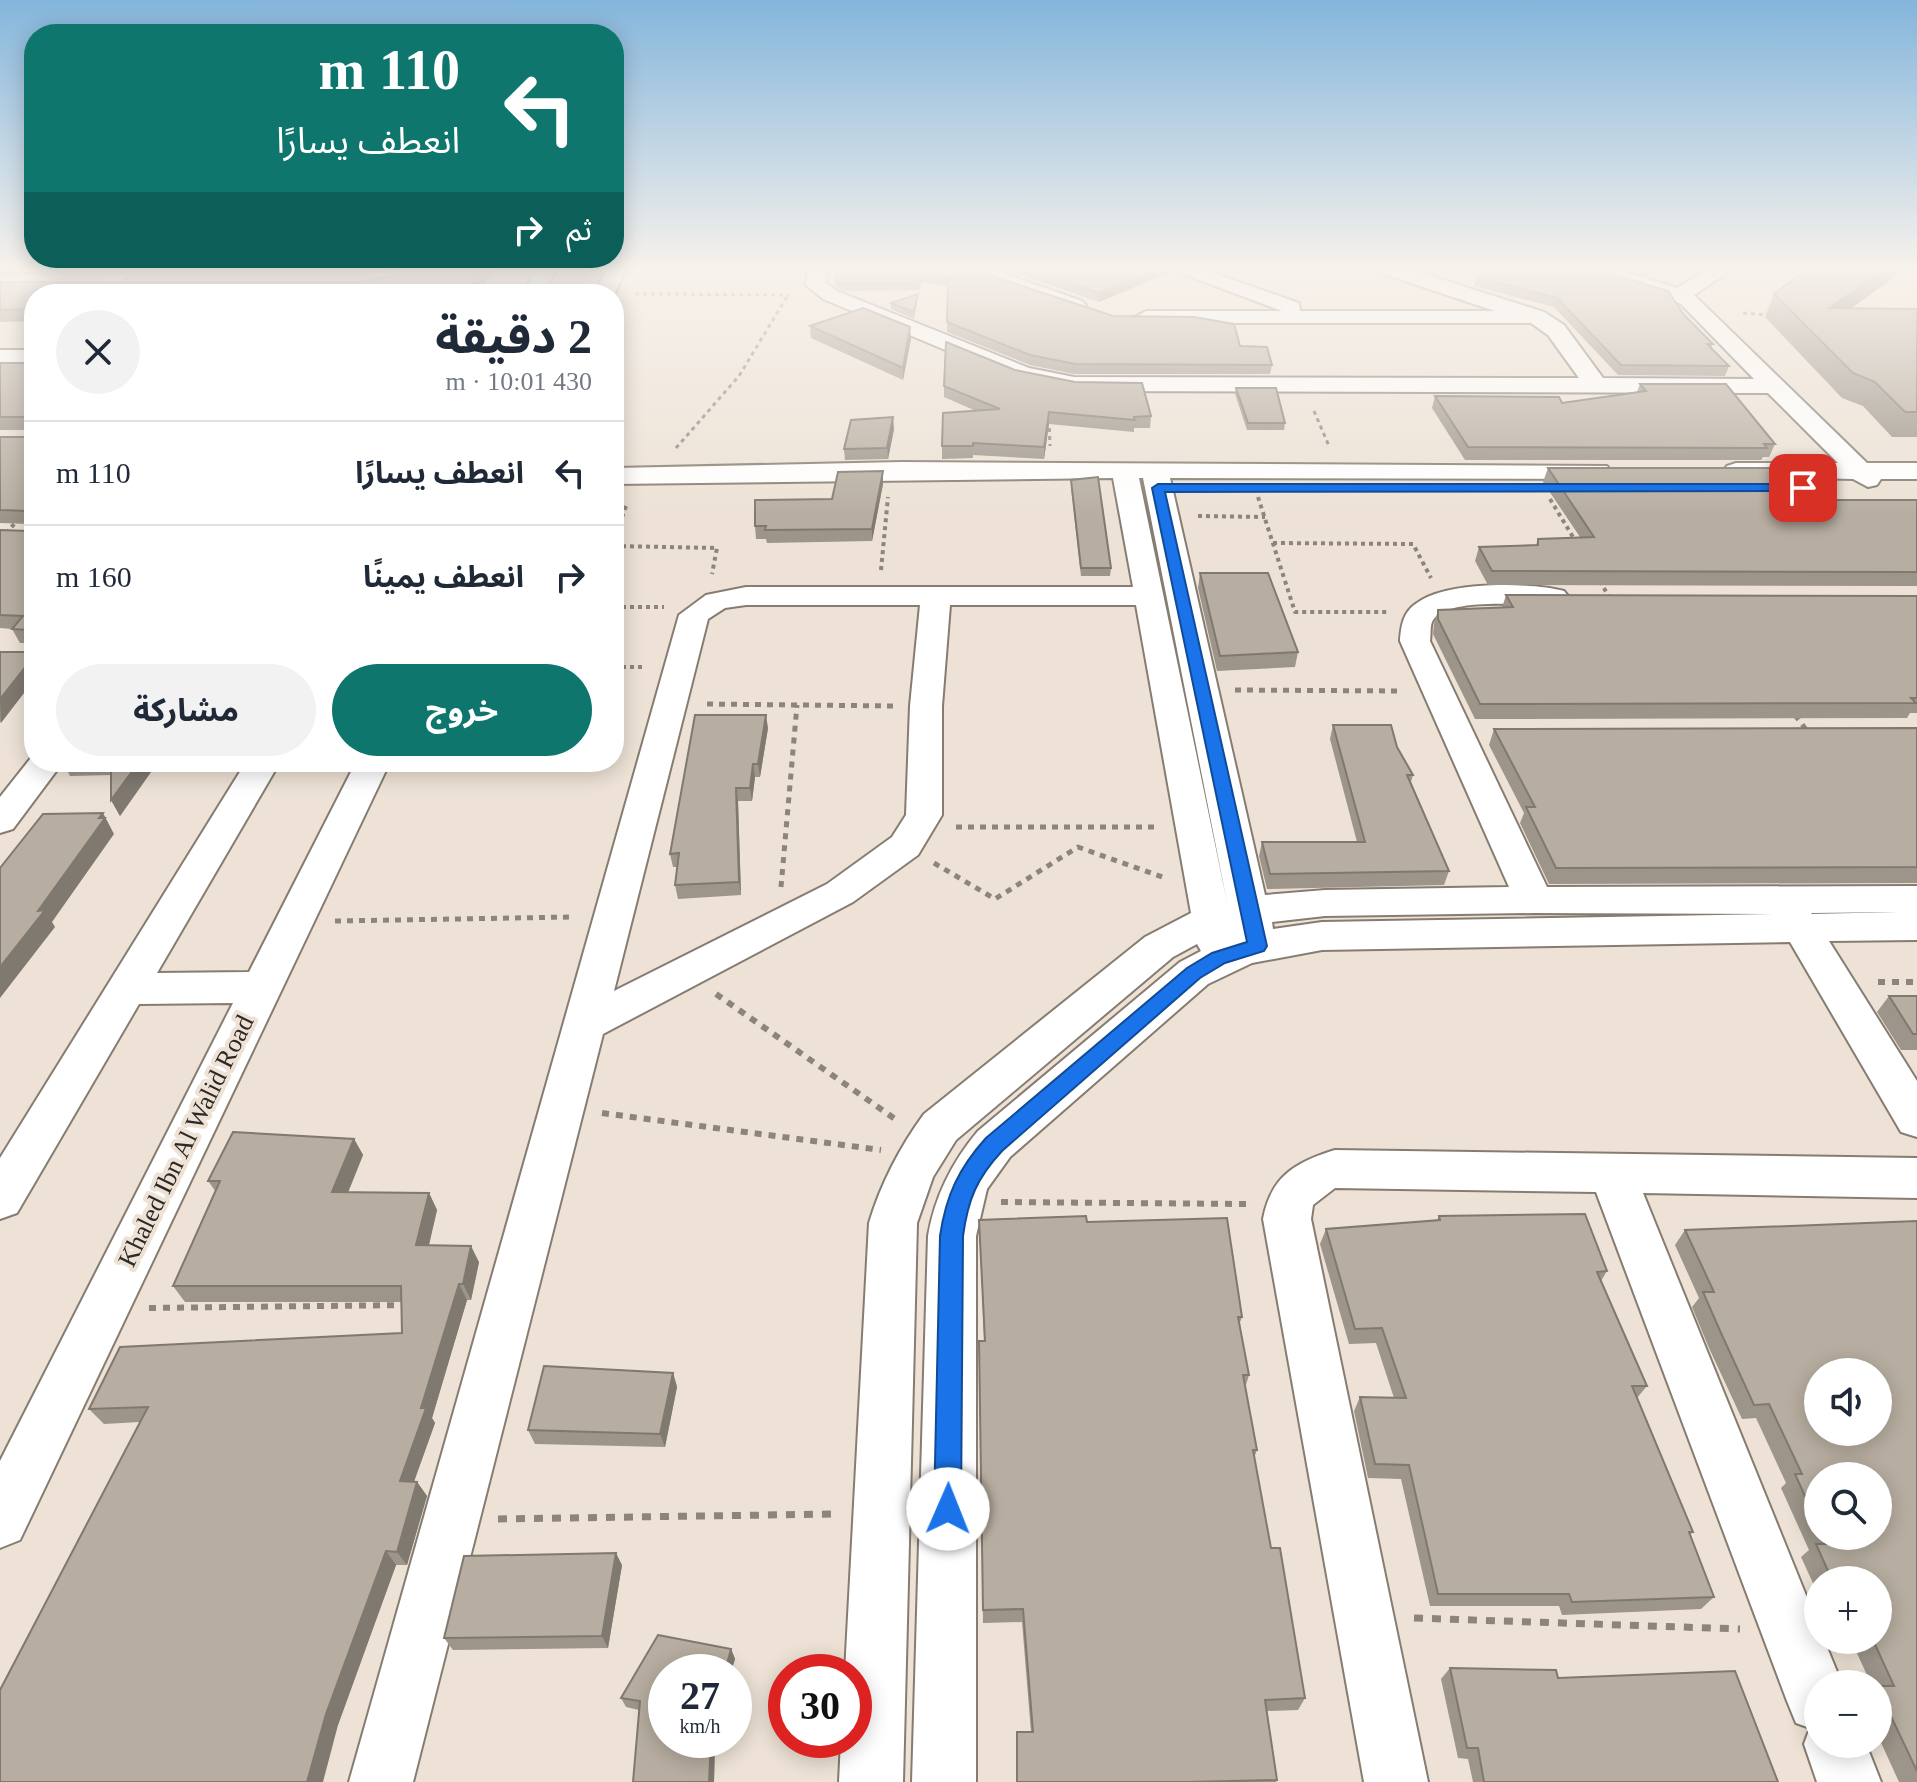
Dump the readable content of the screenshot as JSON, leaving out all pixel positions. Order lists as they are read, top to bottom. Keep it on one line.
{"streets":{"street":["Khaled Ibn Al Walid Road"]},"page":{"turn":["110 m","انعطف يسارًا"],"then":"ثم","heading":["2 دقيقة","430 m · 10:01"],"list":[{"name":"انعطف يسارًا","value":"110 m"},{"name":"انعطف يمينًا","value":"160 m"}],"buttons":["خروج","مشاركة"],"map_buttons":["+","−"],"speed":"27 km/h","limit":"30"}}
